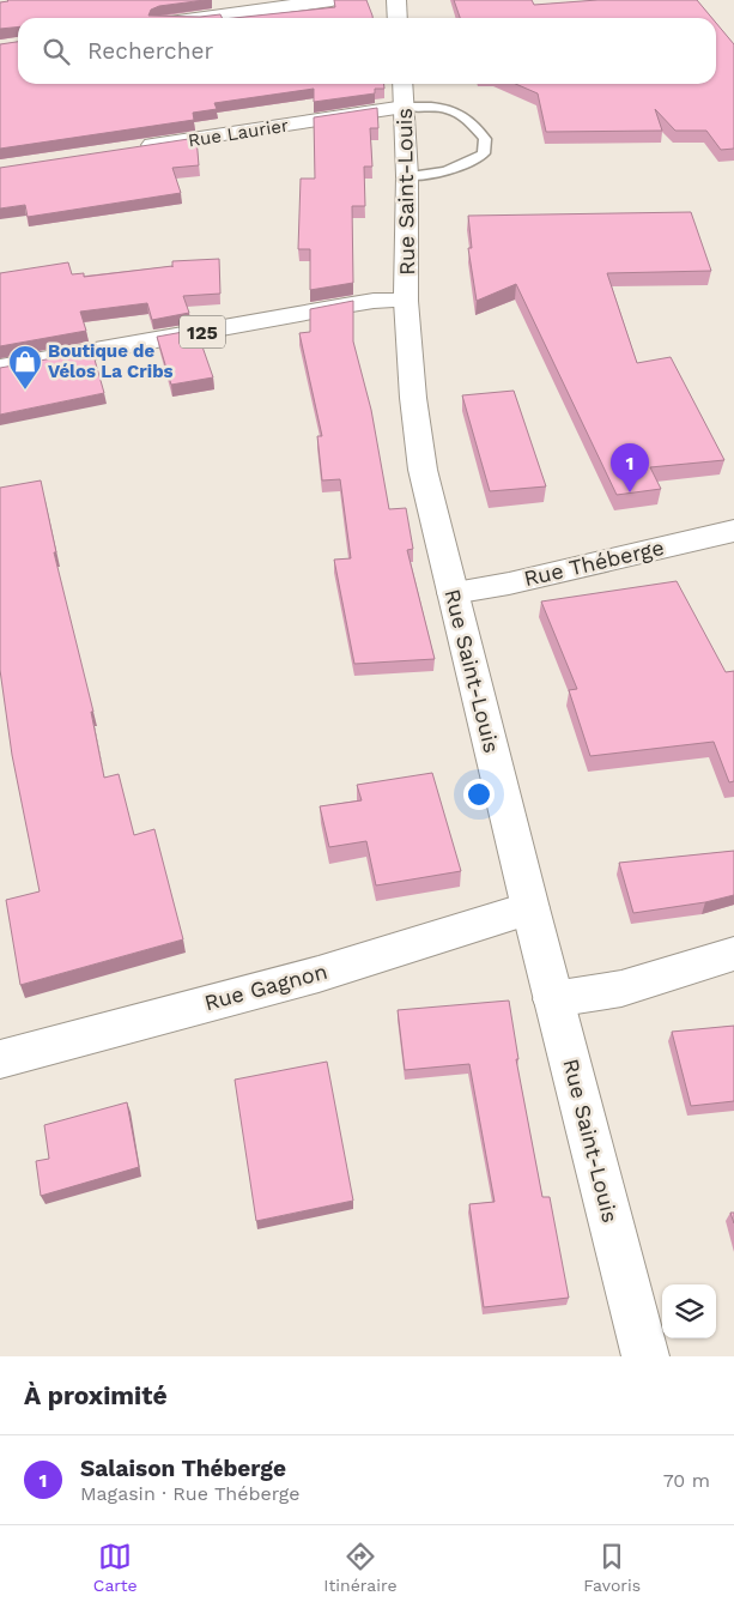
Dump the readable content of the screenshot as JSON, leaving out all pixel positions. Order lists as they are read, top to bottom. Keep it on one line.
{"streets":{"main road":["Rue Laurier","Rue Saint-Louis","125","Rue Théberge","Rue Gagnon"]},"crossings":[["Rue Laurier","Rue Saint-Louis"],["Rue Saint-Louis","125"],["Rue Saint-Louis","Rue Théberge"],["Rue Saint-Louis","Rue Gagnon"]],"places":{"shop":["Boutique de Vélos La Cribs"]},"page":{"search":"Rechercher","pins":"1","heading":"À proximité","list":[{"mark":"1","name":"Salaison Théberge","note":"Magasin · Rue Théberge","value":"70 m"}],"nav":["Carte","Itinéraire","Favoris"]}}
